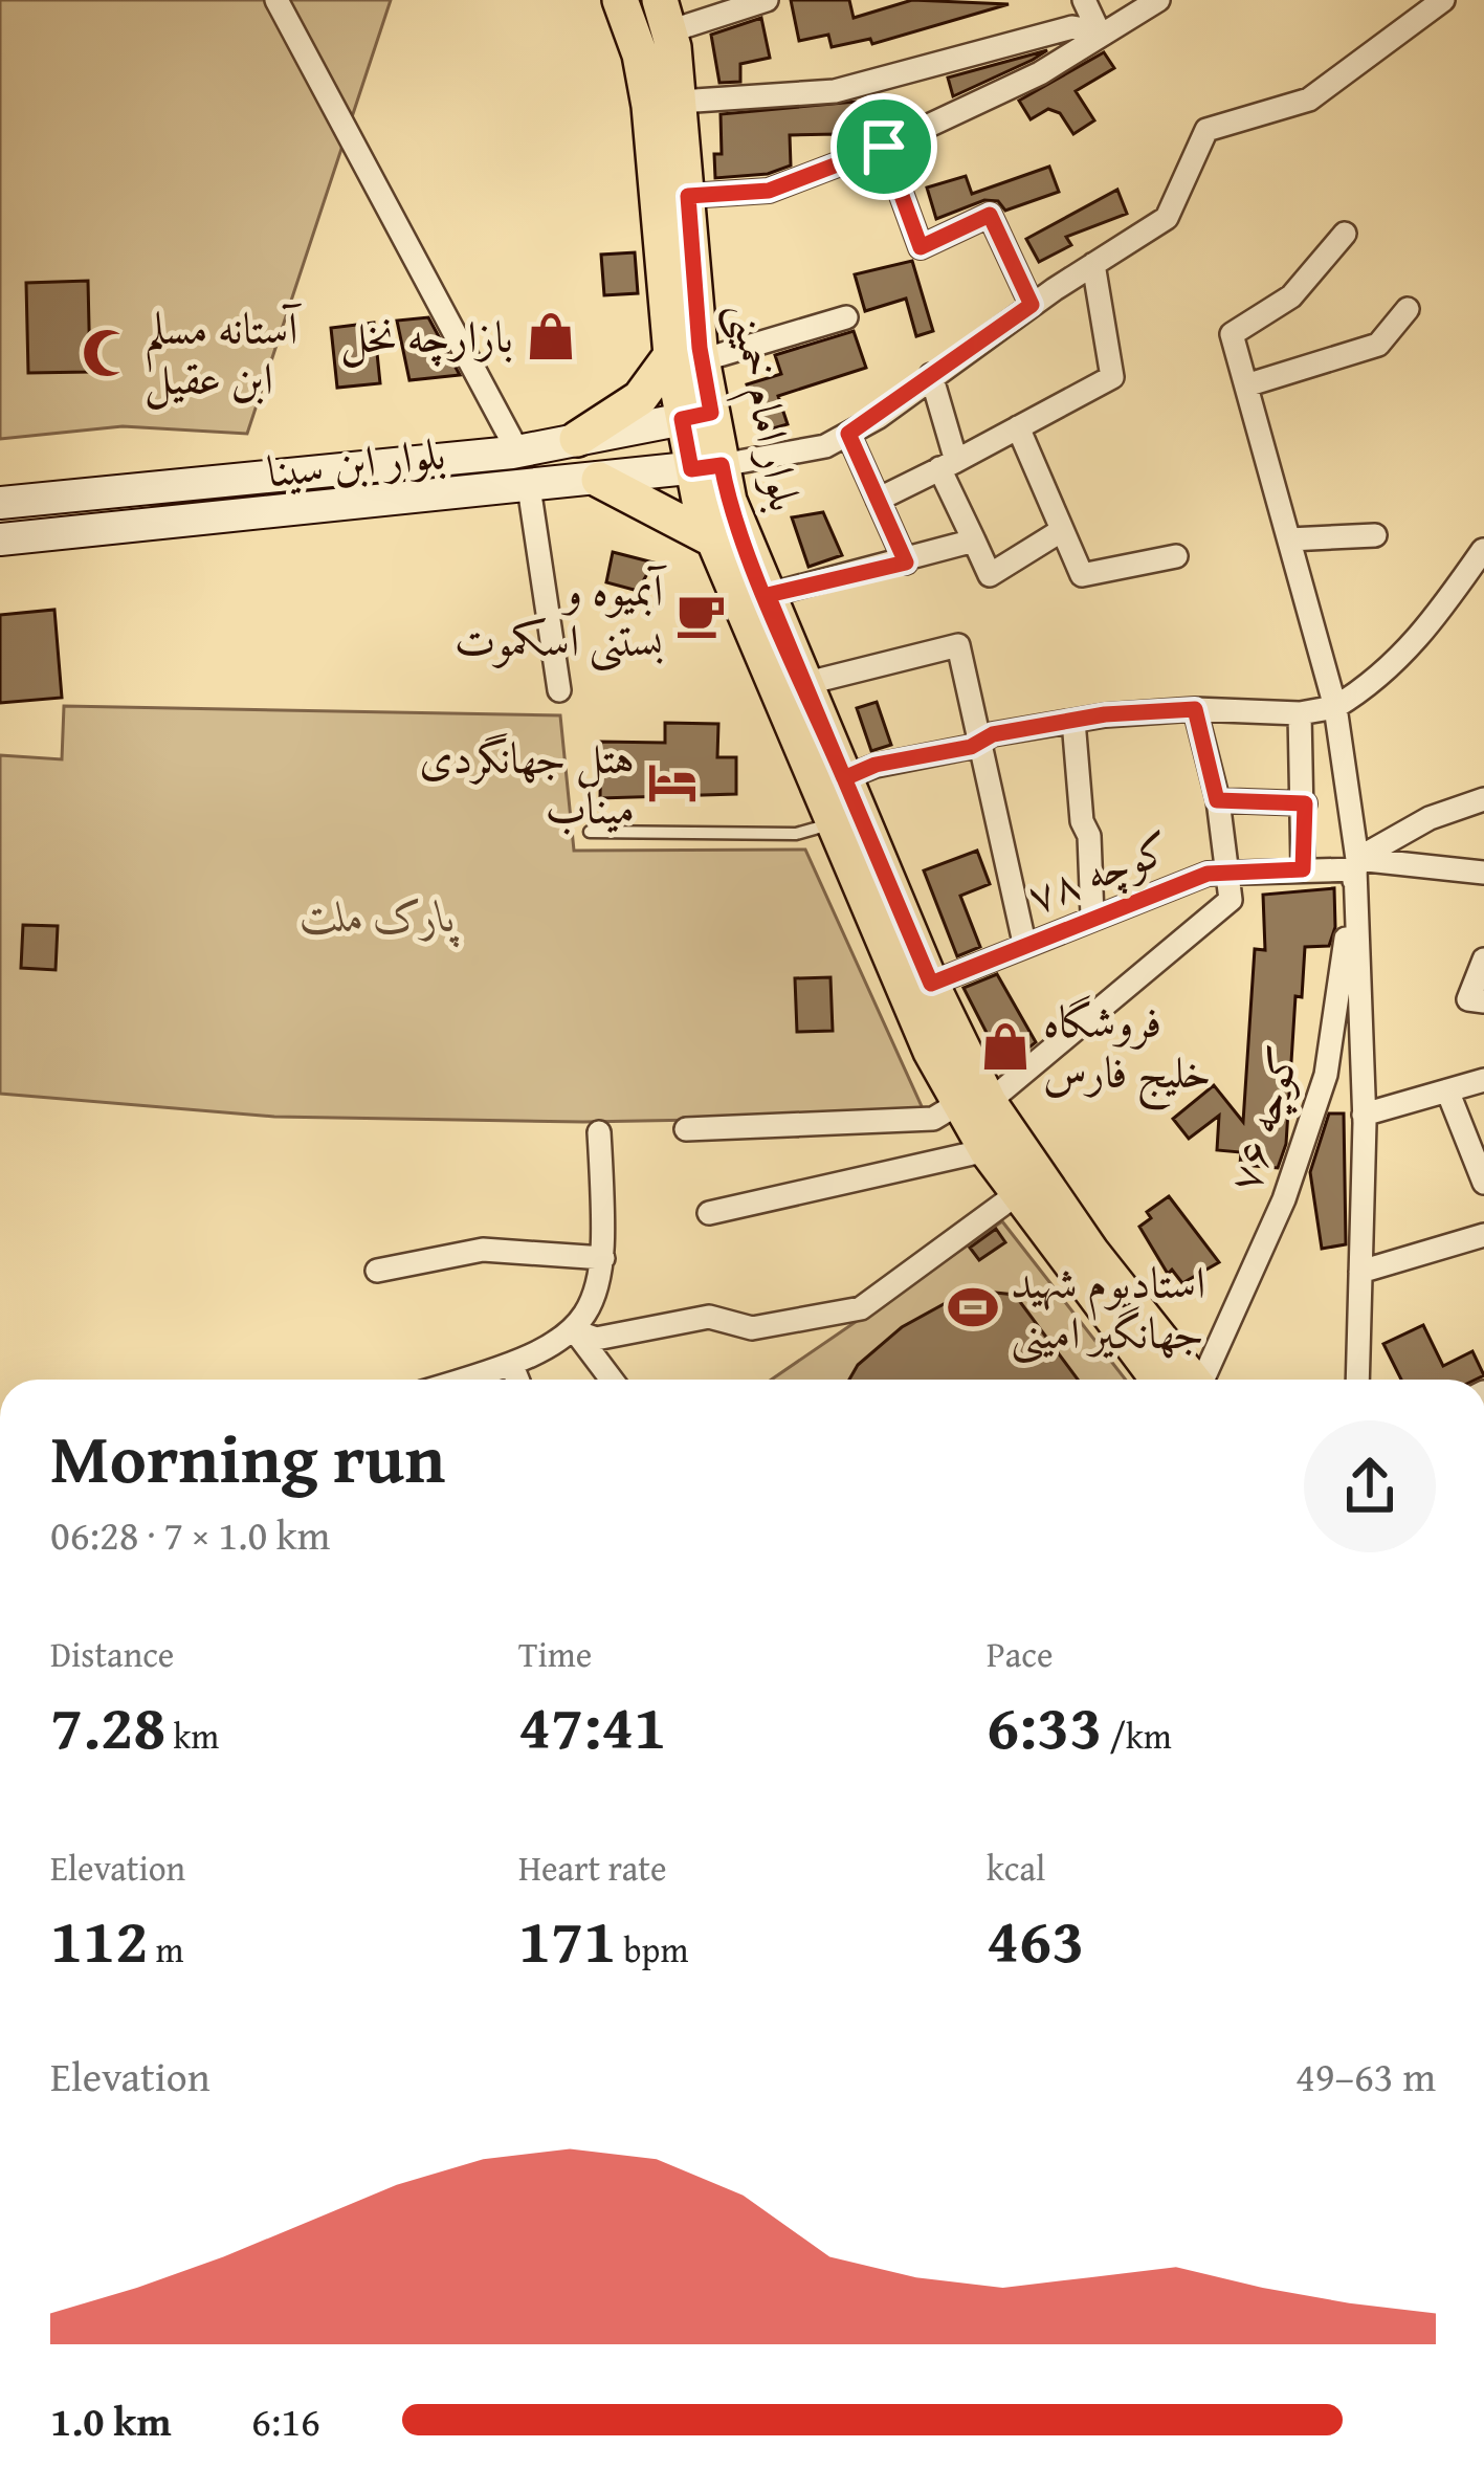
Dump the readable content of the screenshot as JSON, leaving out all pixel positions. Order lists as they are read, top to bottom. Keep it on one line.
{"streets":{"main road":["بلوار امام خمینی","بلوار ابن سینا"],"street":["کوچه ۷۸","کوچه ۷۶"]},"crossings":[["بلوار امام خمینی","بلوار ابن سینا"],["بلوار امام خمینی","کوچه ۷۸"],["کوچه ۷۸","کوچه ۷۶"]],"parks":["پارک ملت"],"places":{"shop":["بازارچه نخل","فروشگاه خلیج فارس"],"mosque":["آستانه مسلم ابن عقیل"],"cafe":["آبمیوه و بستنی اسکموت"],"hotel":["هتل جهانگردی میناب"],"sports":["استادیوم شهید جهانگیر امینی"]},"page":{"heading":["Morning run","06:28 · 7 × 1.0 km"],"stats":[["Distance","7.28 km"],["Time","47:41"],["Pace","6:33 /km"],["Elevation","112 m"],["Heart rate","171 bpm"],["kcal","463"]],"chart":["Elevation","49–63 m"],"list":[{"name":"1.0 km","note":"6:16"}]}}
